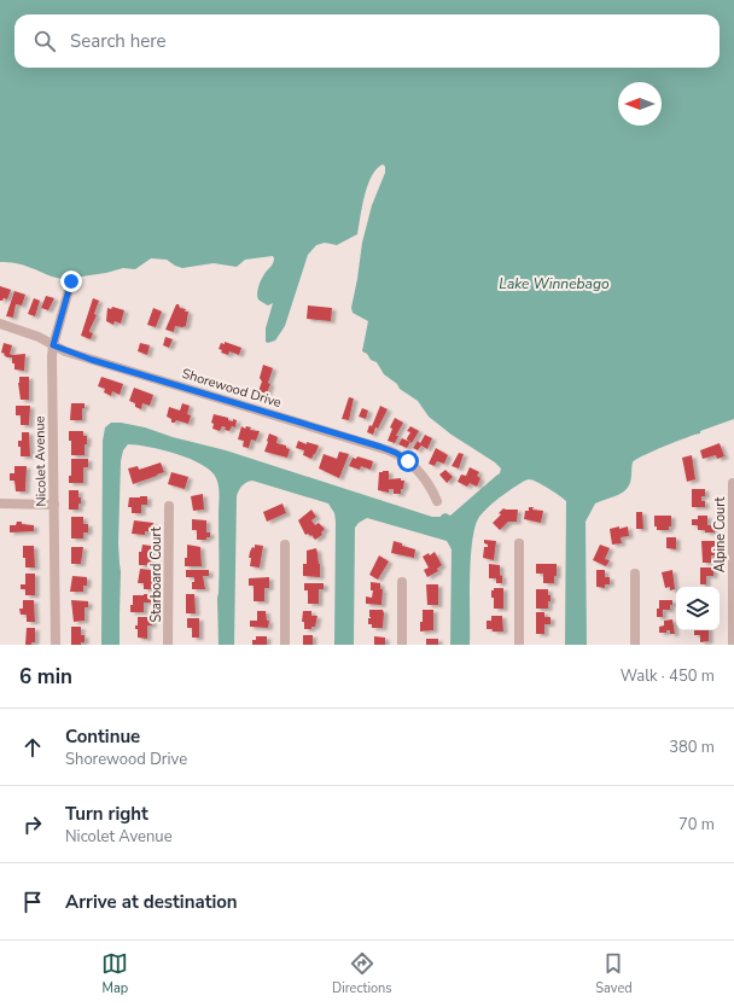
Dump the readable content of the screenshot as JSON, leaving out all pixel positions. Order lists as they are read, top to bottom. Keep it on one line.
{"streets":{"street":["Shorewood Drive","Nicolet Avenue","Alpine Court","Starboard Court"]},"crossings":[["Shorewood Drive","Nicolet Avenue"]],"water":["Lake Winnebago"],"north":"left","page":{"search":"Search here","heading":["6 min","Walk · 450 m"],"list":[["Continue","Shorewood Drive","380 m"],["Turn right","Nicolet Avenue","70 m"],"Arrive at destination"],"nav":["Map","Directions","Saved"]}}
